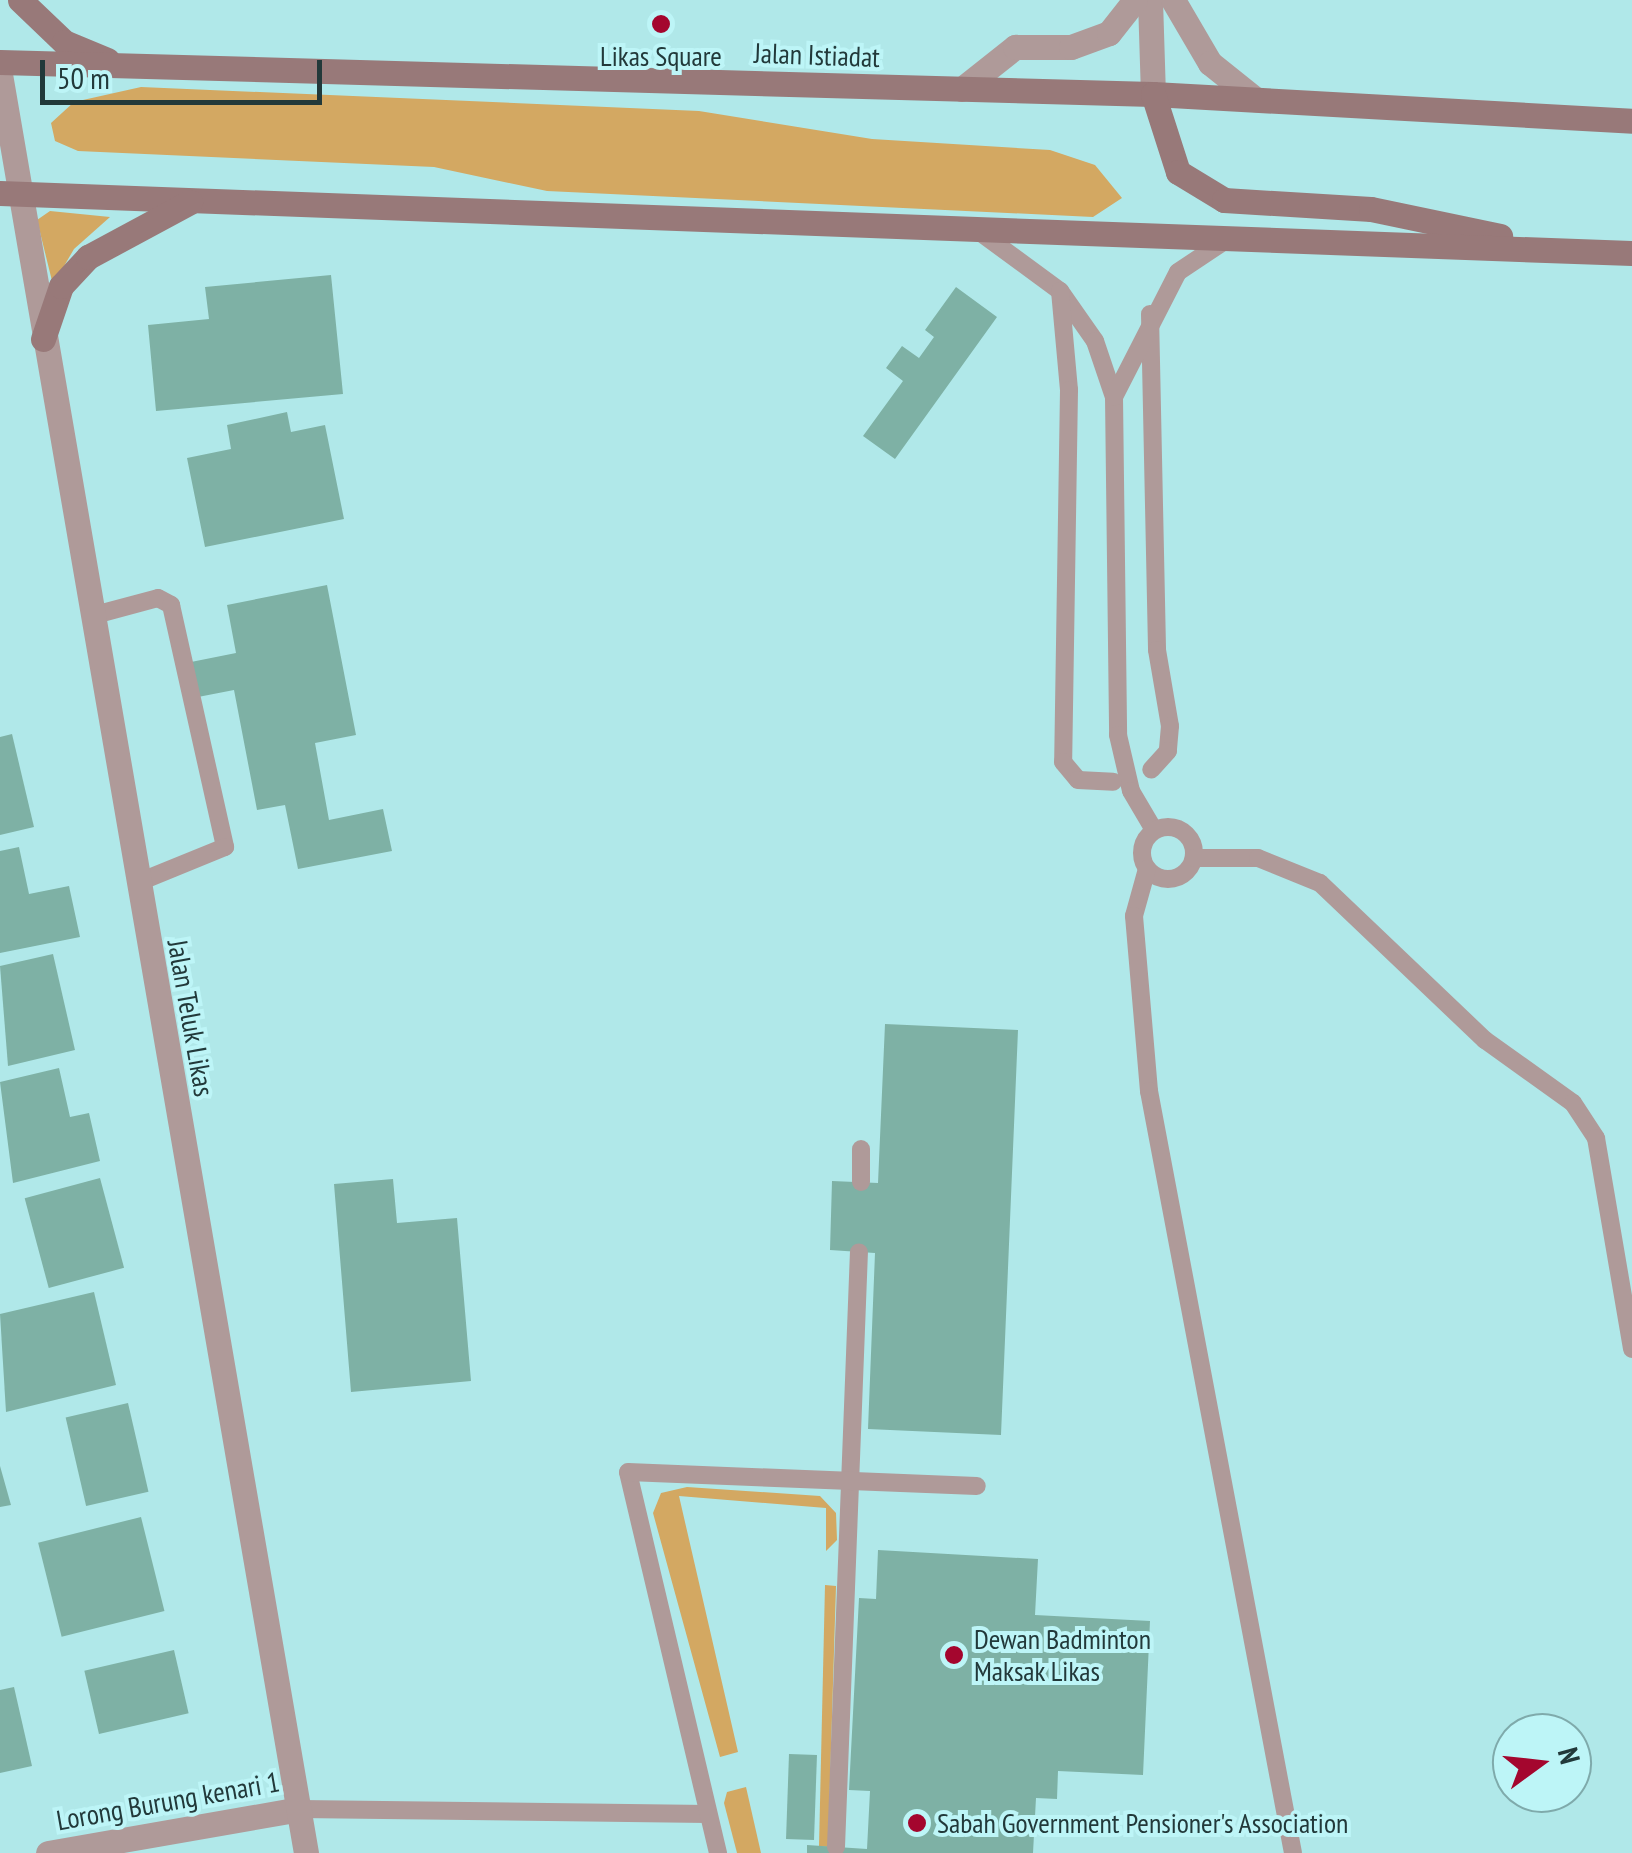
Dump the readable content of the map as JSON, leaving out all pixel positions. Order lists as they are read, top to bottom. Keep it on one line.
{"streets":{"main road":["Jalan Istiadat"],"street":["Jalan Teluk Likas","Lorong Burung kenari 1"]},"crossings":[["Jalan Teluk Likas","Lorong Burung kenari 1"]],"places":["Likas Square","Dewan Badminton Maksak Likas","Sabah Government Pensioner's Association"],"scale_bar":"50 m","north":"right"}
